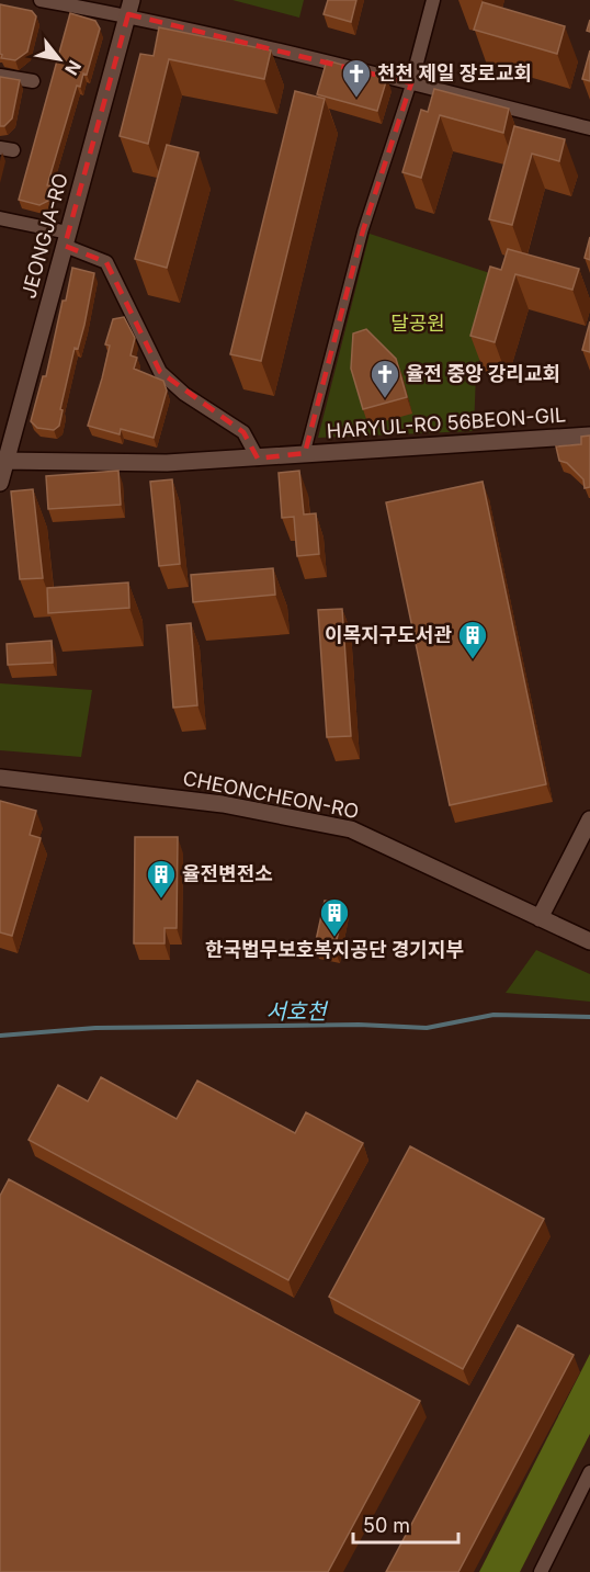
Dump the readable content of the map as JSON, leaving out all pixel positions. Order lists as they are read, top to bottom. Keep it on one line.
{"streets":{"street":["JEONGJA-RO","HARYUL-RO 56BEON-GIL","CHEONCHEON-RO"]},"crossings":[["JEONGJA-RO","HARYUL-RO 56BEON-GIL"]],"water":["서호천"],"parks":["달공원"],"places":{"church":["천천 제일 장로교회","율전 중앙 강리교회"],"building":["이목지구도서관","율전변전소","한국법무보호복지공단 경기지부"]},"scale_bar":"50 m","north":"bottom right"}
